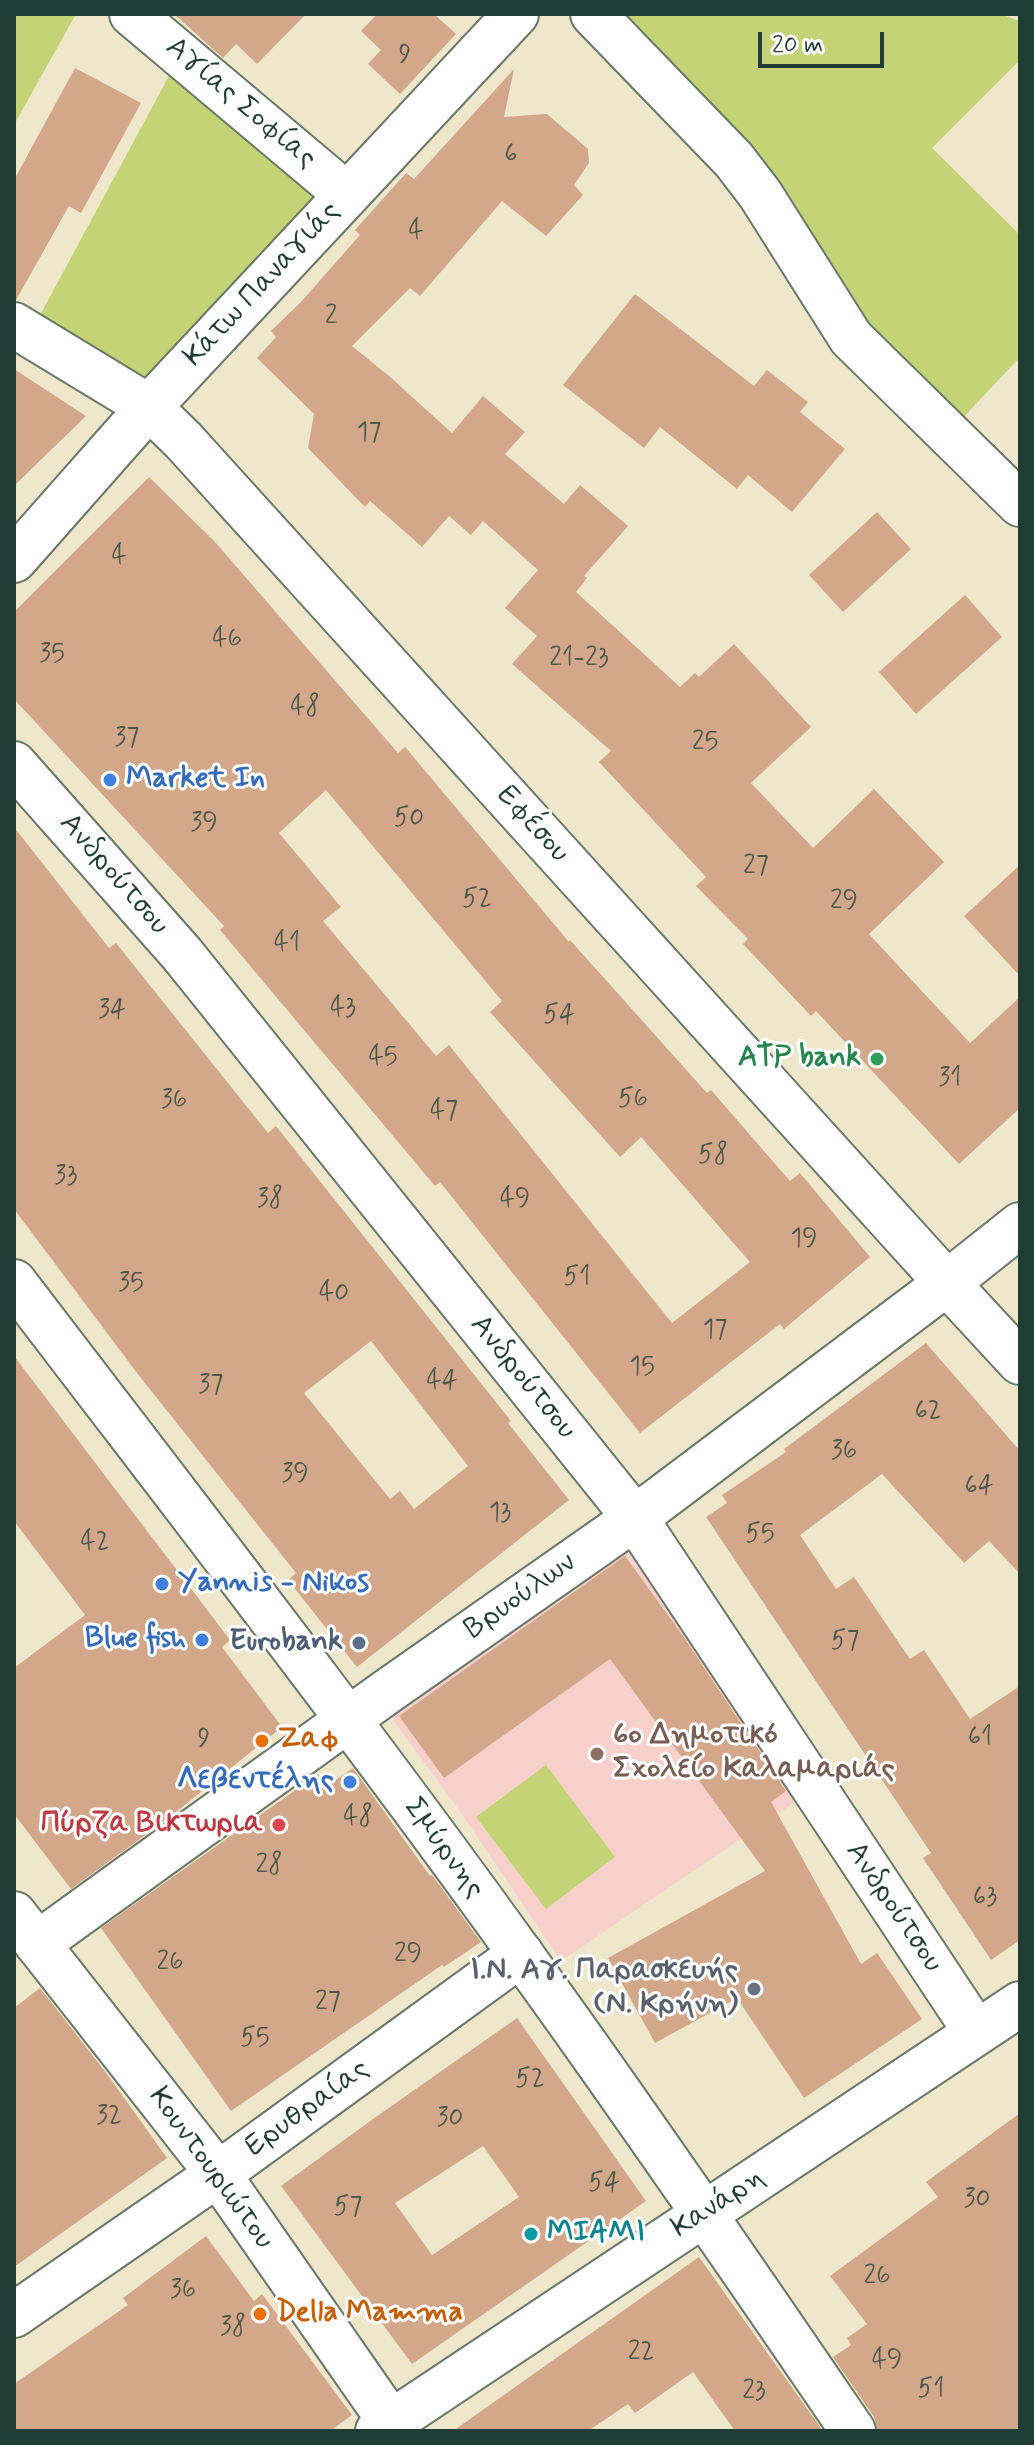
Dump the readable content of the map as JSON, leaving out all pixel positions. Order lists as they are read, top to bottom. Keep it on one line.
{"streets":{"street":["Αγίας Σοφίας","Κάτω Παναγιάς","Εφέσου","Ανδρούτσου","Βρυούλων","Σμύρνης","Ερυθραίας","Κουντουριώτου","Κανάρη"]},"crossings":[["Αγίας Σοφίας","Κάτω Παναγιάς"],["Κάτω Παναγιάς","Εφέσου"],["Εφέσου","Βρυούλων"],["Ανδρούτσου","Βρυούλων"],["Ανδρούτσου","Κανάρη"],["Βρυούλων","Σμύρνης"],["Βρυούλων","Κουντουριώτου"],["Σμύρνης","Ερυθραίας"],["Σμύρνης","Κανάρη"],["Ερυθραίας","Κουντουριώτου"],["Κουντουριώτου","Κανάρη"]],"places":["Market In","ATP bank","Yannis - Nikos","Blue fish","Eurobank","Ζαφ","6ο Δημοτικό Σχολείο Καλαμαριάς","Λεβεντέλης","Πύρζα Βικτωρια","Ι.Ν. Αγ. Παρασκευής (Ν. Κρήνη)","MIAMI","Della Mamma"],"house_numbers":["9","6","4","2","17","4","46","35","21-23","48","37","25","50","39","27","52","29","41","43","34","54","45","31","56","36","47","58","33","38","49","19","51","35","40","17","15","44","37","62","36","39","64","13","55","42","57","61","9","48","28","63","29","26","27","55","52","32","30","54","30","57","26","36","38","22","49","51","23"],"scale_bar":"20 m"}
